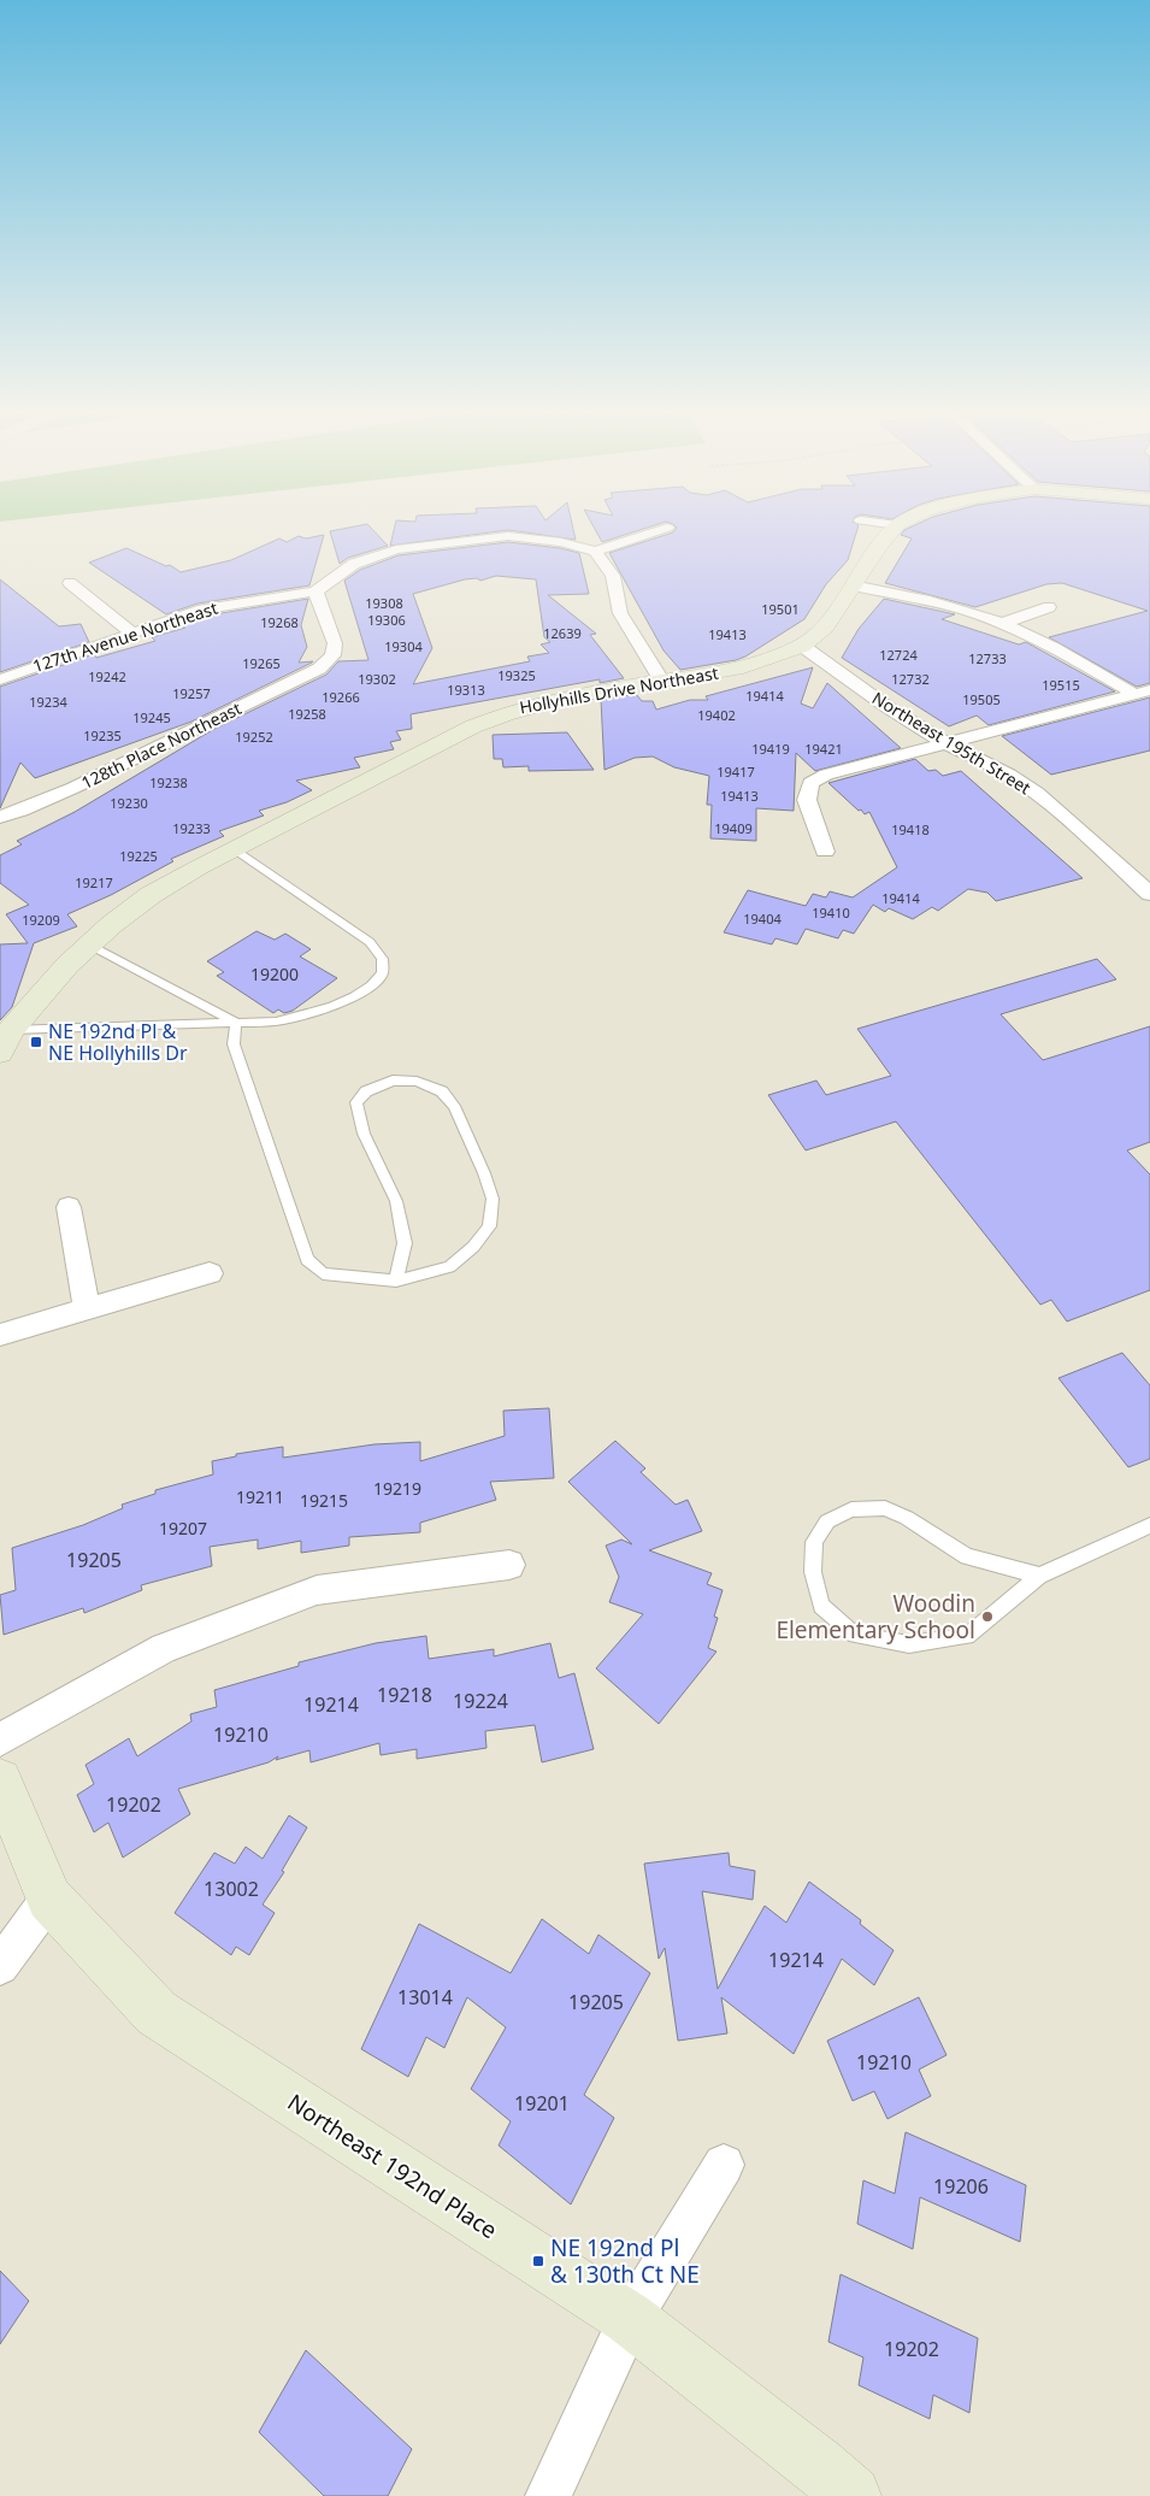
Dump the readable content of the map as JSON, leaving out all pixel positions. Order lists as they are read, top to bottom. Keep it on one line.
{"streets":{"street":["127th Avenue Northeast","Hollyhills Drive Northeast","Northeast 195th Street","128th Place Northeast","Northeast 192nd Place"]},"crossings":[["127th Avenue Northeast","128th Place Northeast"],["Hollyhills Drive Northeast","Northeast 195th Street"]],"places":{"transit":["NE 192nd Pl & NE Hollyhills Dr","NE 192nd Pl & 130th Ct NE"],"other":["Woodin Elementary School"]},"house_numbers":["19308","19501","19306","19268","12639","19413","19304","12724","12733","19265","19325","19242","19302","12732","19515","19313","19257","19414","19266","19505","19234","19258","19402","19245","19235","19252","19419","19421","19417","19238","19413","19230","19233","19409","19418","19225","19217","19414","19410","19404","19209","19200","19219","19211","19215","19207","19205","19218","19224","19214","19210","19202","13002","19214","13014","19205","19210","19201","19206","19202"]}
